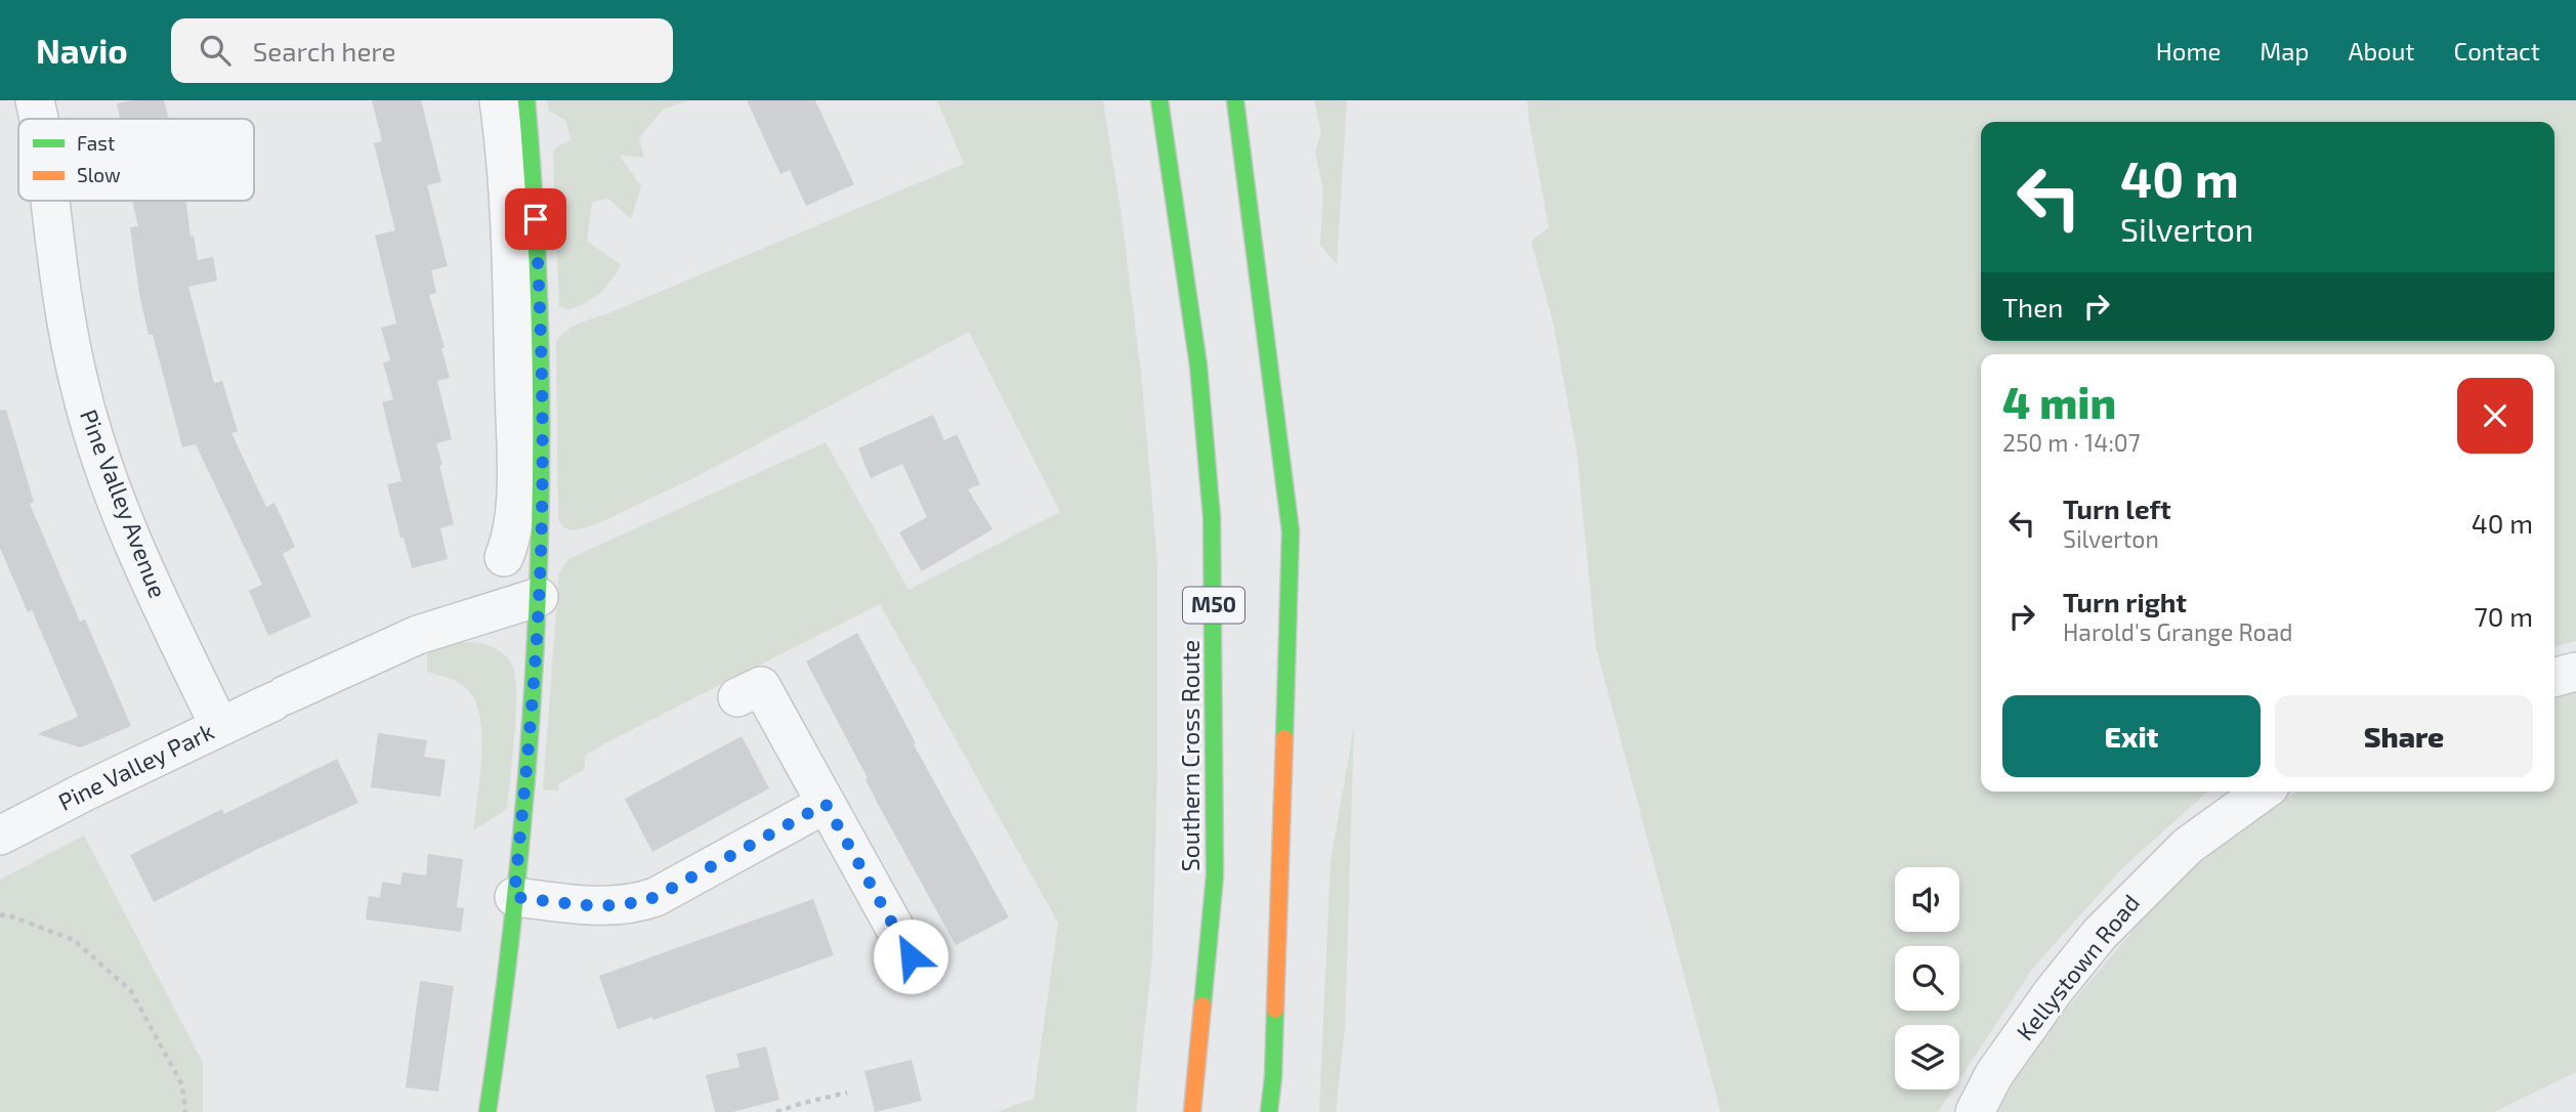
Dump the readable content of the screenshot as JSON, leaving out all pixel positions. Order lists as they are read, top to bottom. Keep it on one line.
{"streets":{"main road":["M50","Southern Cross Route"],"street":["Pine Valley Avenue","Pine Valley Park","Kellystown Road"]},"crossings":[["Pine Valley Avenue","Pine Valley Park"]],"legend":["Fast","Slow"],"page":{"header":"Navio","search":"Search here","nav":["Home","Map","About","Contact"],"turn":["40 m","Silverton"],"then":"Then","heading":["4 min","250 m · 14:07"],"list":[{"name":"Turn left","note":"Silverton","value":"40 m"},{"name":"Turn right","note":"Harold's Grange Road","value":"70 m"}],"buttons":["Exit","Share"]}}
